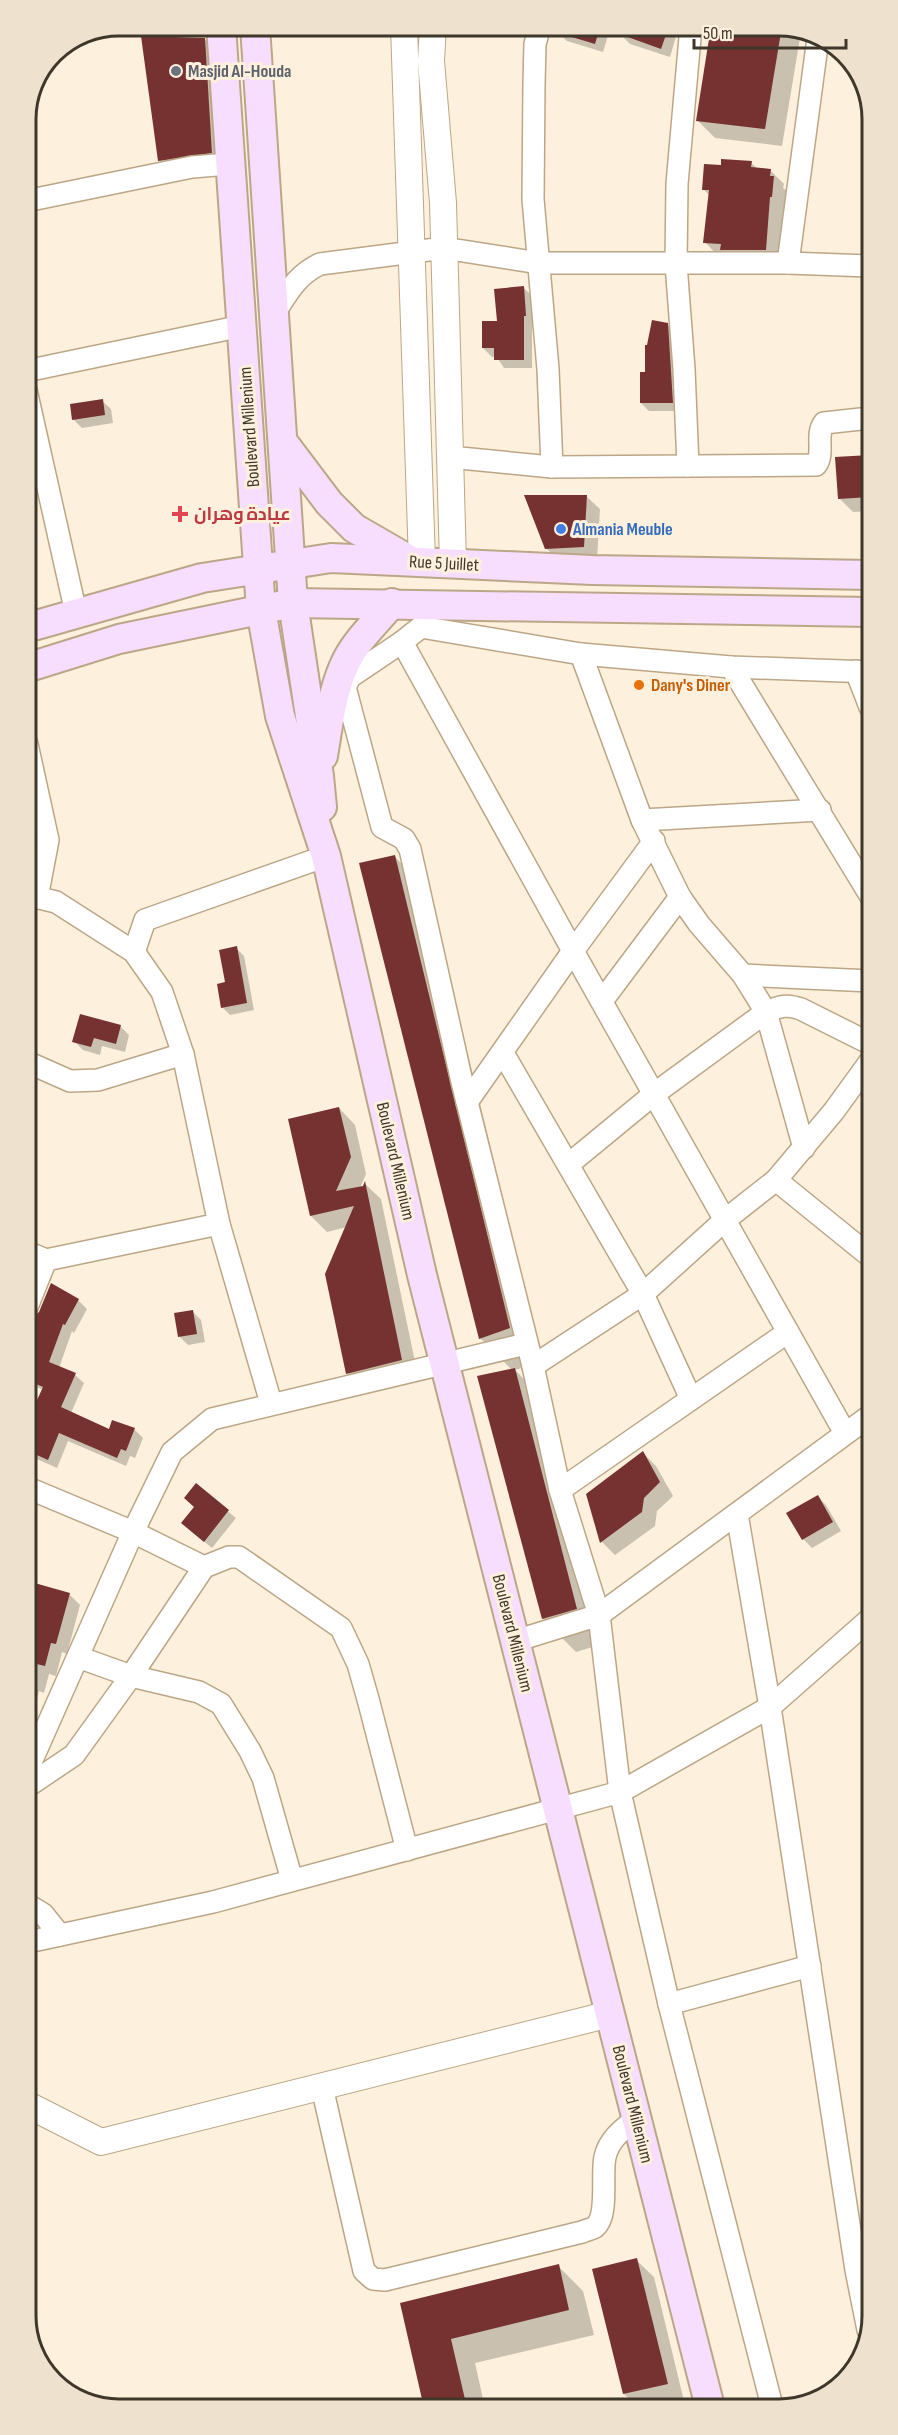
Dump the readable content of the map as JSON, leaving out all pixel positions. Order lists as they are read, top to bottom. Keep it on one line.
{"streets":{"main road":["Boulevard Millenium","Rue 5 Juillet"]},"crossings":[["Boulevard Millenium","Rue 5 Juillet"]],"places":{"other":["Masjid Al-Houda","Almania Meuble","Dany's Diner"],"health":["عيادة وهران"]},"scale_bar":"50 m"}
